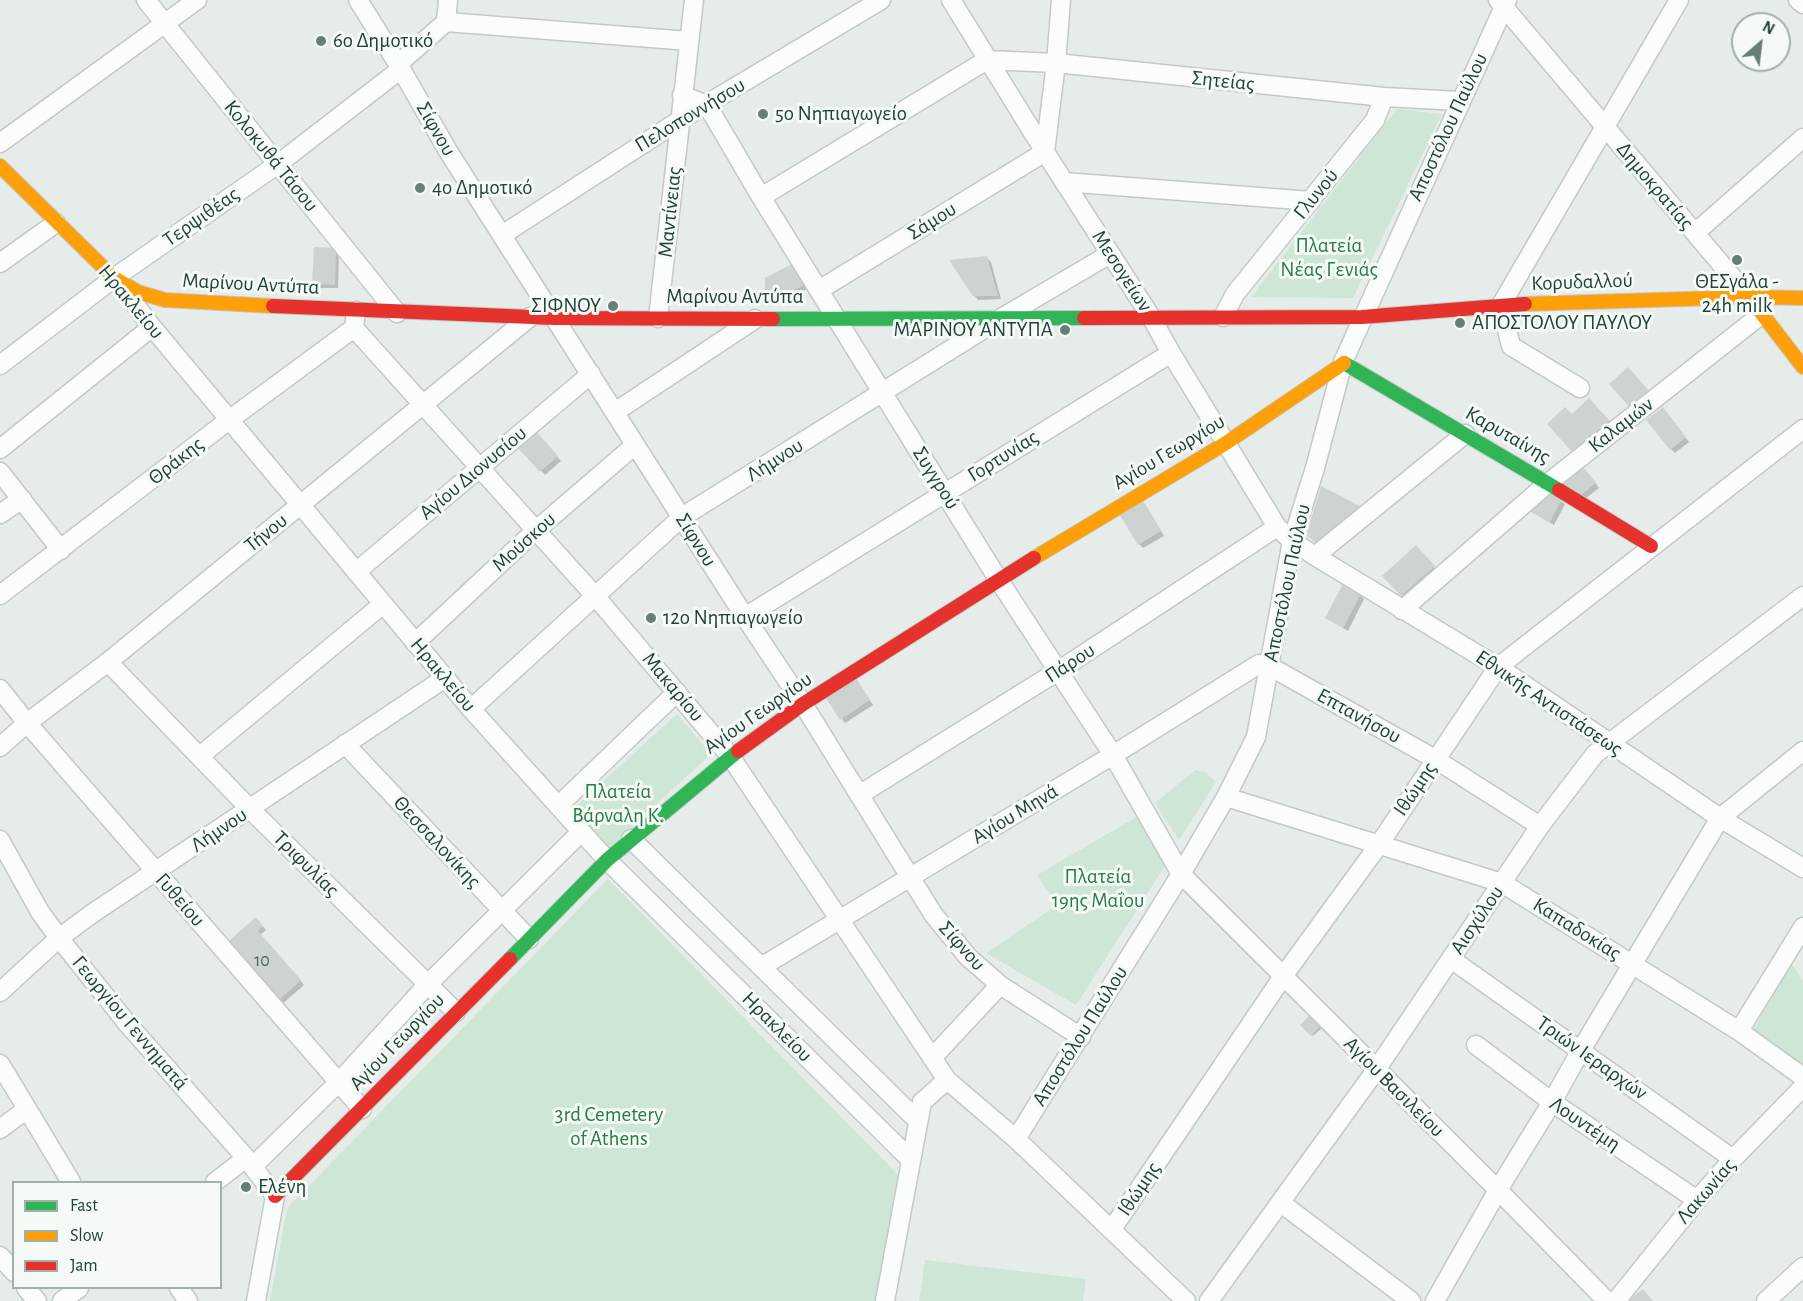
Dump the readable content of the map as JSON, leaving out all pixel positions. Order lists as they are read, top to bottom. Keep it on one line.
{"streets":{"street":["Σητείας","Πελοποννήσου","Αποστόλου Παύλου","Σίφνου","Κολοκυθά Τάσου","Δημοκρατίας","Γλυνού","Μαντίνειας","Τερψιθέας","Σάμου","Μεσογείων","Κορυδαλλού","Μαρίνου Αντύπα","Ηρακλείου","Καλαμών","Καρυταίνης","Αγίου Γεωργίου","Γορτυνίας","Λήμνου","Θράκης","Αγίου Διονυσίου","Συγγρού","Τήνου","Μούσκου","Πάρου","Μακαρίου","Εθνικής Αντιστάσεως","Επτανήσου","Ιθώμης","Αγίου Μηνά","Θεσσαλονίκης","Τριφυλίας","Γυθείου","Αισχύλου","Καπαδοκίας","Γεωργίου Γεννηματά","Τριών Ιεραρχών","Αγίου Βασιλείου","Λουντέμη","Λακωνίας"]},"crossings":[["Σητείας","Αποστόλου Παύλου"],["Σητείας","Γλυνού"],["Σητείας","Μεσογείων"],["Πελοποννήσου","Σίφνου"],["Πελοποννήσου","Μαντίνειας"],["Πελοποννήσου","Συγγρού"],["Αποστόλου Παύλου","Σίφνου"],["Αποστόλου Παύλου","Δημοκρατίας"],["Αποστόλου Παύλου","Μεσογείων"],["Αποστόλου Παύλου","Κορυδαλλού"],["Αποστόλου Παύλου","Μαρίνου Αντύπα"],["Αποστόλου Παύλου","Καρυταίνης"],["Αποστόλου Παύλου","Αγίου Γεωργίου"],["Αποστόλου Παύλου","Συγγρού"],["Αποστόλου Παύλου","Μακαρίου"],["Αποστόλου Παύλου","Εθνικής Αντιστάσεως"],["Αποστόλου Παύλου","Επτανήσου"],["Αποστόλου Παύλου","Αγίου Μηνά"],["Αποστόλου Παύλου","Καπαδοκίας"],["Αποστόλου Παύλου","Αγίου Βασιλείου"],["Σίφνου","Τερψιθέας"],["Σίφνου","Μαρίνου Αντύπα"],["Σίφνου","Αγίου Γεωργίου"],["Σίφνου","Γορτυνίας"],["Σίφνου","Λήμνου"],["Σίφνου","Αγίου Διονυσίου"],["Σίφνου","Μούσκου"],["Σίφνου","Πάρου"],["Σίφνου","Αγίου Μηνά"],["Κολοκυθά Τάσου","Τερψιθέας"],["Κολοκυθά Τάσου","Μαρίνου Αντύπα"],["Δημοκρατίας","Κορυδαλλού"],["Δημοκρατίας","Καλαμών"],["Γλυνού","Μαρίνου Αντύπα"],["Μαντίνειας","Μαρίνου Αντύπα"],["Τερψιθέας","Μαρίνου Αντύπα"],["Τερψιθέας","Ηρακλείου"],["Σάμου","Μεσογείων"],["Σάμου","Συγγρού"],["Μεσογείων","Μαρίνου Αντύπα"],["Μεσογείων","Αγίου Γεωργίου"],["Μεσογείων","Γορτυνίας"],["Μεσογείων","Λήμνου"],["Μεσογείων","Πάρου"],["Μεσογείων","Εθνικής Αντιστάσεως"],["Κορυδαλλού","Μαρίνου Αντύπα"],["Μαρίνου Αντύπα","Ηρακλείου"],["Μαρίνου Αντύπα","Λήμνου"],["Μαρίνου Αντύπα","Θράκης"],["Μαρίνου Αντύπα","Συγγρού"],["Μαρίνου Αντύπα","Τήνου"],["Μαρίνου Αντύπα","Μακαρίου"],["Ηρακλείου","Αγίου Γεωργίου"],["Ηρακλείου","Λήμνου"],["Ηρακλείου","Θράκης"],["Ηρακλείου","Αγίου Διονυσίου"],["Ηρακλείου","Τήνου"],["Ηρακλείου","Μούσκου"],["Καλαμών","Καρυταίνης"],["Καλαμών","Εθνικής Αντιστάσεως"],["Καρυταίνης","Αγίου Γεωργίου"],["Καρυταίνης","Ιθώμης"],["Αγίου Γεωργίου","Συγγρού"],["Αγίου Γεωργίου","Μακαρίου"],["Αγίου Γεωργίου","Θεσσαλονίκης"],["Αγίου Γεωργίου","Τριφυλίας"],["Αγίου Γεωργίου","Γυθείου"],["Αγίου Γεωργίου","Γεωργίου Γεννηματά"],["Γορτυνίας","Συγγρού"],["Λήμνου","Συγγρού"],["Λήμνου","Μακαρίου"],["Λήμνου","Θεσσαλονίκης"],["Λήμνου","Τριφυλίας"],["Λήμνου","Γυθείου"],["Λήμνου","Γεωργίου Γεννηματά"],["Θράκης","Μακαρίου"],["Αγίου Διονυσίου","Μακαρίου"],["Συγγρού","Πάρου"],["Συγγρού","Αγίου Μηνά"],["Συγγρού","Αγίου Βασιλείου"],["Τήνου","Μακαρίου"],["Τήνου","Τριφυλίας"],["Τήνου","Γυθείου"],["Μούσκου","Μακαρίου"],["Μακαρίου","Ιθώμης"],["Μακαρίου","Αγίου Μηνά"],["Εθνικής Αντιστάσεως","Ιθώμης"],["Εθνικής Αντιστάσεως","Αισχύλου"],["Επτανήσου","Ιθώμης"],["Επτανήσου","Αγίου Μηνά"],["Επτανήσου","Αισχύλου"],["Ιθώμης","Καπαδοκίας"],["Ιθώμης","Αγίου Βασιλείου"],["Αισχύλου","Καπαδοκίας"],["Αισχύλου","Τριών Ιεραρχών"],["Αισχύλου","Αγίου Βασιλείου"],["Τριών Ιεραρχών","Λακωνίας"],["Λουντέμη","Λακωνίας"]],"parks":["Πλατεία Νέας Γενιάς","Πλατεία Βάρναλη Κ.","Πλατεία 19ης Μαΐου","3rd Cemetery of Athens"],"places":["6ο Δημοτικό","5ο Νηπιαγωγείο","4ο Δημοτικό","ΘΕΣγάλα - 24h milk","ΣΙΦΝΟΥ","ΑΠΟΣΤΟΛΟΥ ΠΑΥΛΟΥ","ΜΑΡΙΝΟΥ ΑΝΤΥΠΑ","12ο Νηπιαγωγείο","Ελένη"],"house_numbers":["10"],"legend":["Fast","Slow","Jam"],"north":"top right"}
